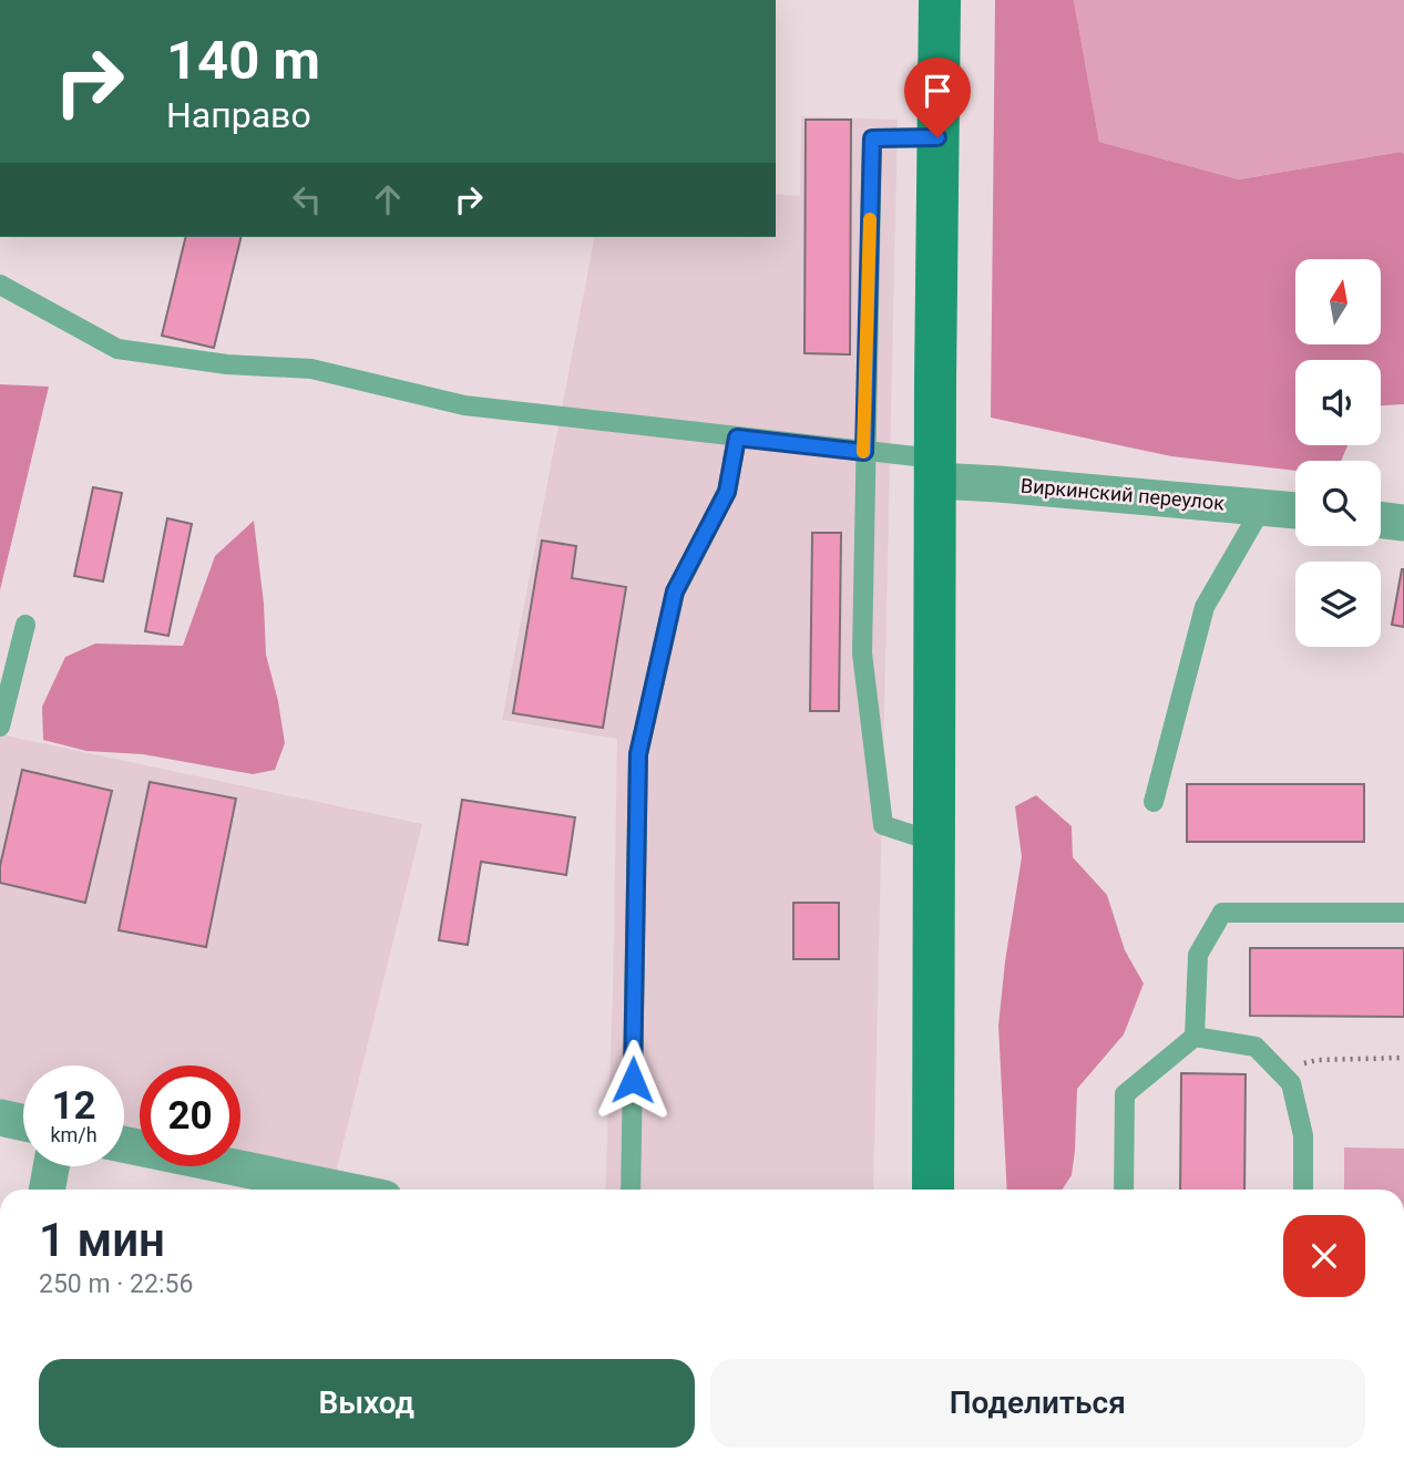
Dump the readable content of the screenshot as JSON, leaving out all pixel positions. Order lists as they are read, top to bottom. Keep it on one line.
{"streets":{"street":["Виркинский переулок"]},"north":"top","page":{"turn":["140 m","Направо"],"speed":"12 km/h","limit":"20","heading":["1 мин","250 m · 22:56"],"buttons":["Выход","Поделиться"]}}
